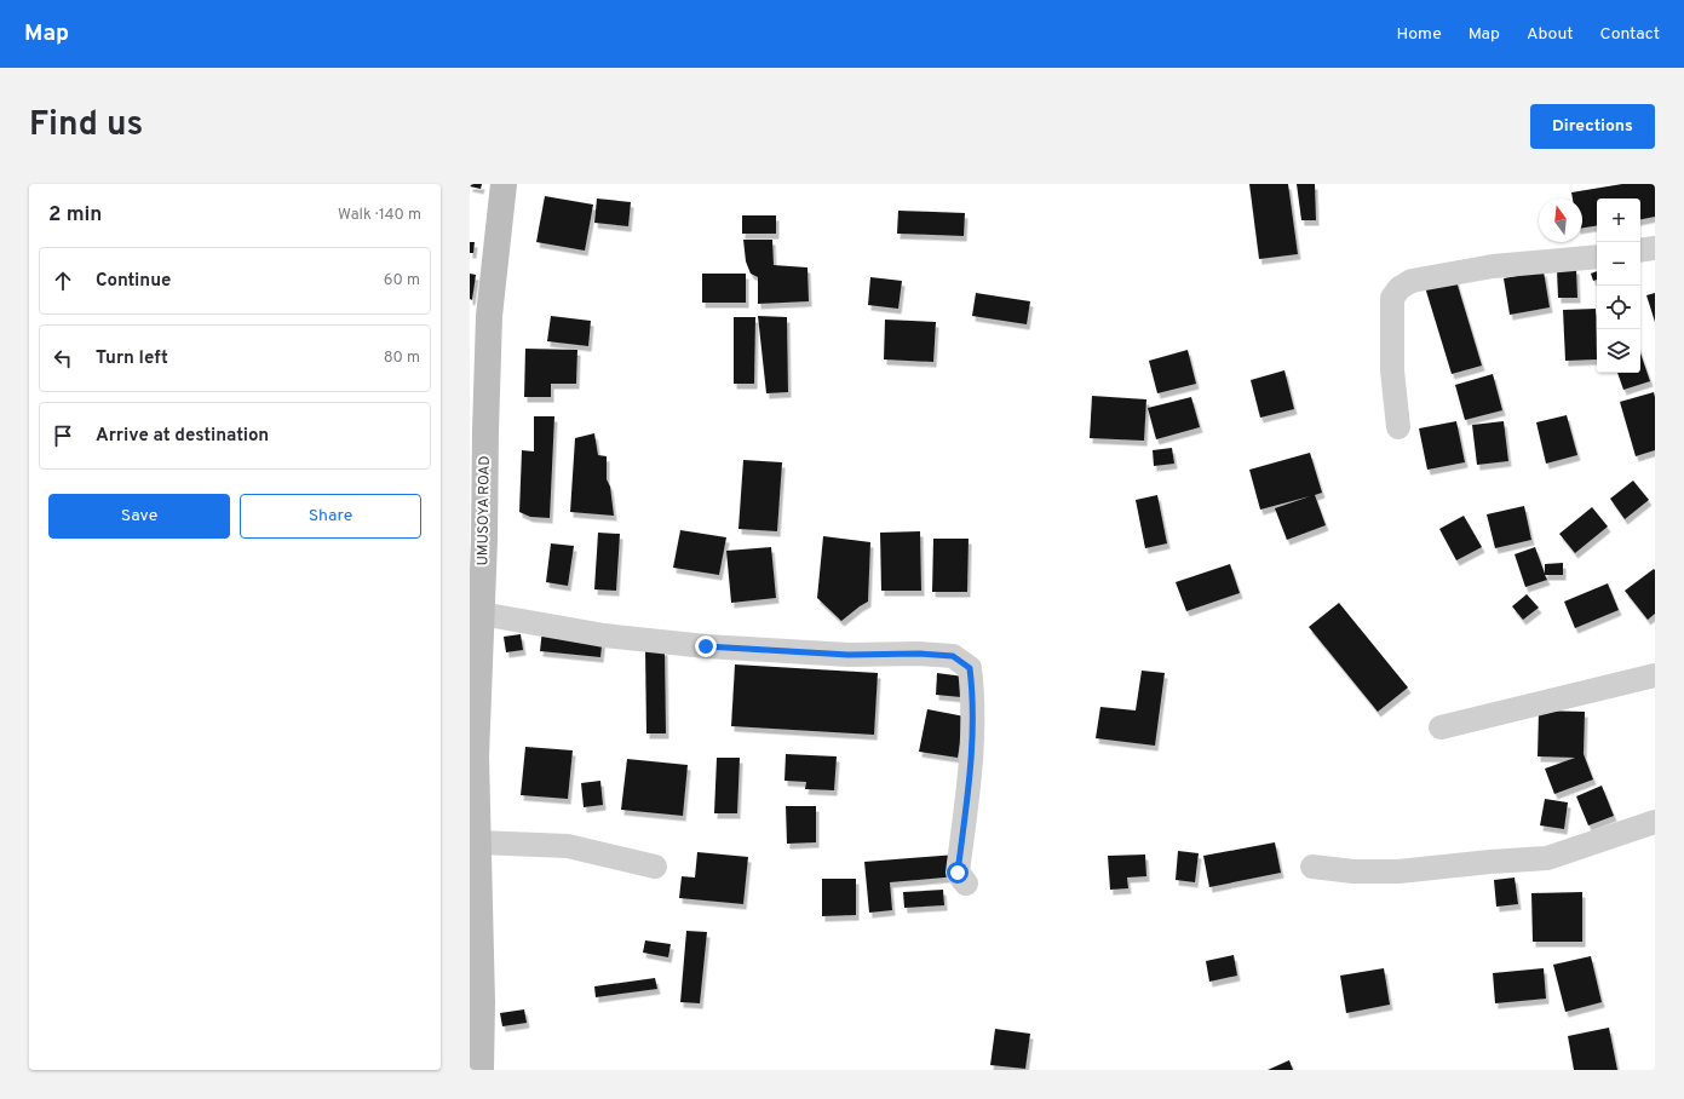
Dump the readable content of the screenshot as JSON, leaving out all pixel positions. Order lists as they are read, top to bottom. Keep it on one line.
{"streets":{"main road":["UMUSOYA ROAD"]},"north":"top","page":{"header":"Map","nav":["Home","Map","About","Contact"],"title":"Find us","buttons":["Directions",["Save","Share"]],"heading":["2 min","Walk · 140 m"],"map_buttons":["+","−"],"list":[["Continue","60 m"],["Turn left","80 m"],"Arrive at destination"]}}
